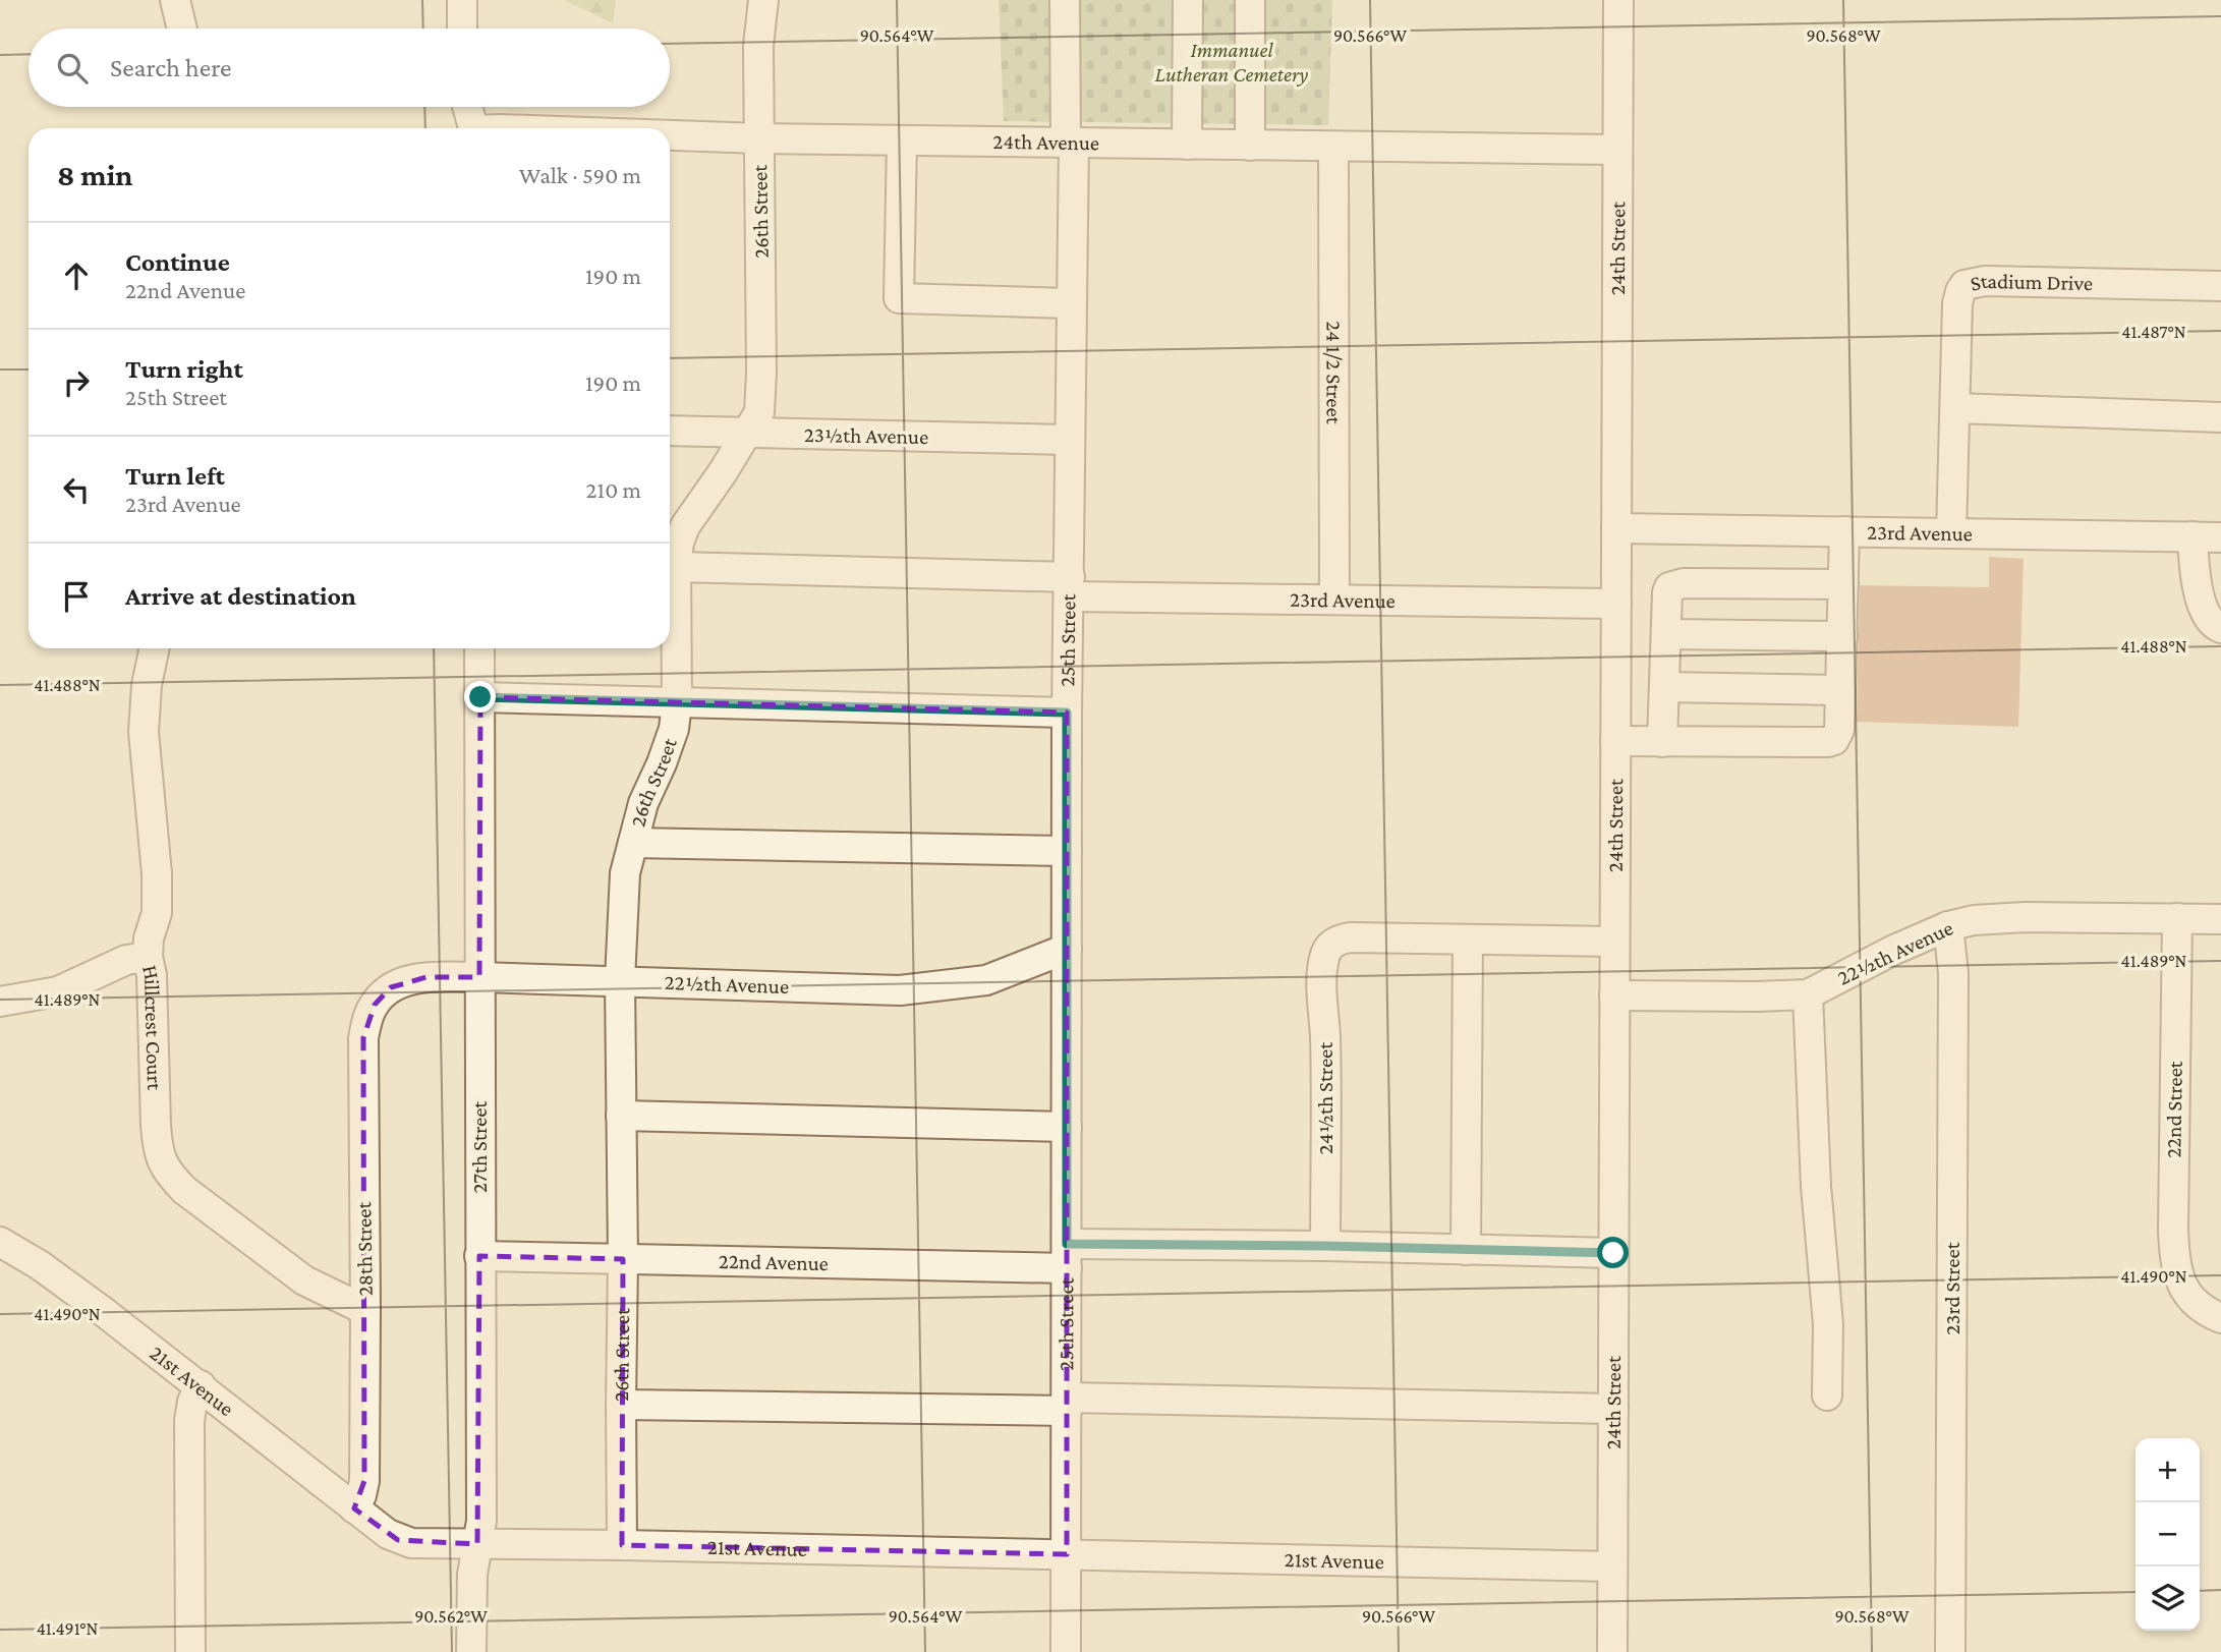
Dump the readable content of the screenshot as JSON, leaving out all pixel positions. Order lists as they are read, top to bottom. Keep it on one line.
{"streets":{"street":["24th Avenue","26th Street","24th Street","Stadium Drive","24 1/2 Street","23½th Avenue","23rd Avenue","25th Street","22½th Avenue","Hillcrest Court","24½th Street","22nd Street","27th Street","28th Street","22nd Avenue","23rd Street","21st Avenue"]},"crossings":[["24th Avenue","26th Street"],["24th Avenue","24th Street"],["24th Avenue","24 1/2 Street"],["24th Avenue","25th Street"],["26th Street","23½th Avenue"],["26th Street","23rd Avenue"],["26th Street","22½th Avenue"],["26th Street","22nd Avenue"],["26th Street","21st Avenue"],["24th Street","23rd Avenue"],["24th Street","22½th Avenue"],["24th Street","22nd Avenue"],["24th Street","21st Avenue"],["Stadium Drive","23rd Avenue"],["24 1/2 Street","23rd Avenue"],["23½th Avenue","25th Street"],["23rd Avenue","25th Street"],["25th Street","22½th Avenue"],["25th Street","22nd Avenue"],["25th Street","21st Avenue"],["22½th Avenue","22nd Street"],["22½th Avenue","27th Street"],["22½th Avenue","28th Street"],["22½th Avenue","23rd Street"],["Hillcrest Court","28th Street"],["24½th Street","22nd Avenue"],["27th Street","22nd Avenue"],["27th Street","21st Avenue"],["28th Street","21st Avenue"]],"parks":["Immanuel Lutheran Cemetery"],"page":{"search":"Search here","heading":["8 min","Walk · 590 m"],"list":[["Continue","22nd Avenue","190 m"],["Turn right","25th Street","190 m"],["Turn left","23rd Avenue","210 m"],"Arrive at destination"],"map_buttons":["+","−"]},"coordinates":["90.564°W","90.566°W","90.568°W","41.487°N","41.488°N","41.489°N","41.490°N","90.562°W","41.491°N"]}
